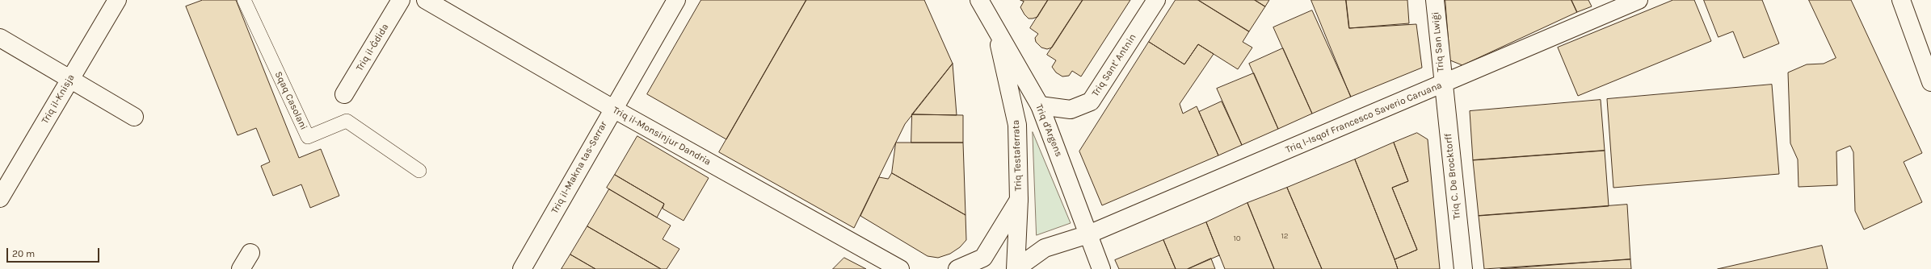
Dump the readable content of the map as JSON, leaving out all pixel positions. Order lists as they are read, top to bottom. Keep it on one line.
{"streets":{"street":["Triq San Lwiġi","Triq il-Ġdida","Triq Sant' Antnin","Triq il-Knisja","Triq l-Isqof Francesco Saverio Caruana","Triq d'Argens","Triq il-Monsinjur Dandria","Triq Testaferrata","Triq il-Makna tas-Serrar","Triq C. De Brocktorff"],"lane":["Sqaq Casolani"]},"crossings":[["Triq San Lwiġi","Triq l-Isqof Francesco Saverio Caruana"],["Triq San Lwiġi","Triq C. De Brocktorff"],["Triq Sant' Antnin","Triq d'Argens"],["Triq l-Isqof Francesco Saverio Caruana","Triq d'Argens"],["Triq l-Isqof Francesco Saverio Caruana","Triq Testaferrata"],["Triq l-Isqof Francesco Saverio Caruana","Triq C. De Brocktorff"],["Triq d'Argens","Triq Testaferrata"],["Triq il-Monsinjur Dandria","Triq il-Makna tas-Serrar"]],"house_numbers":["12","10"],"scale_bar":"20 m"}
